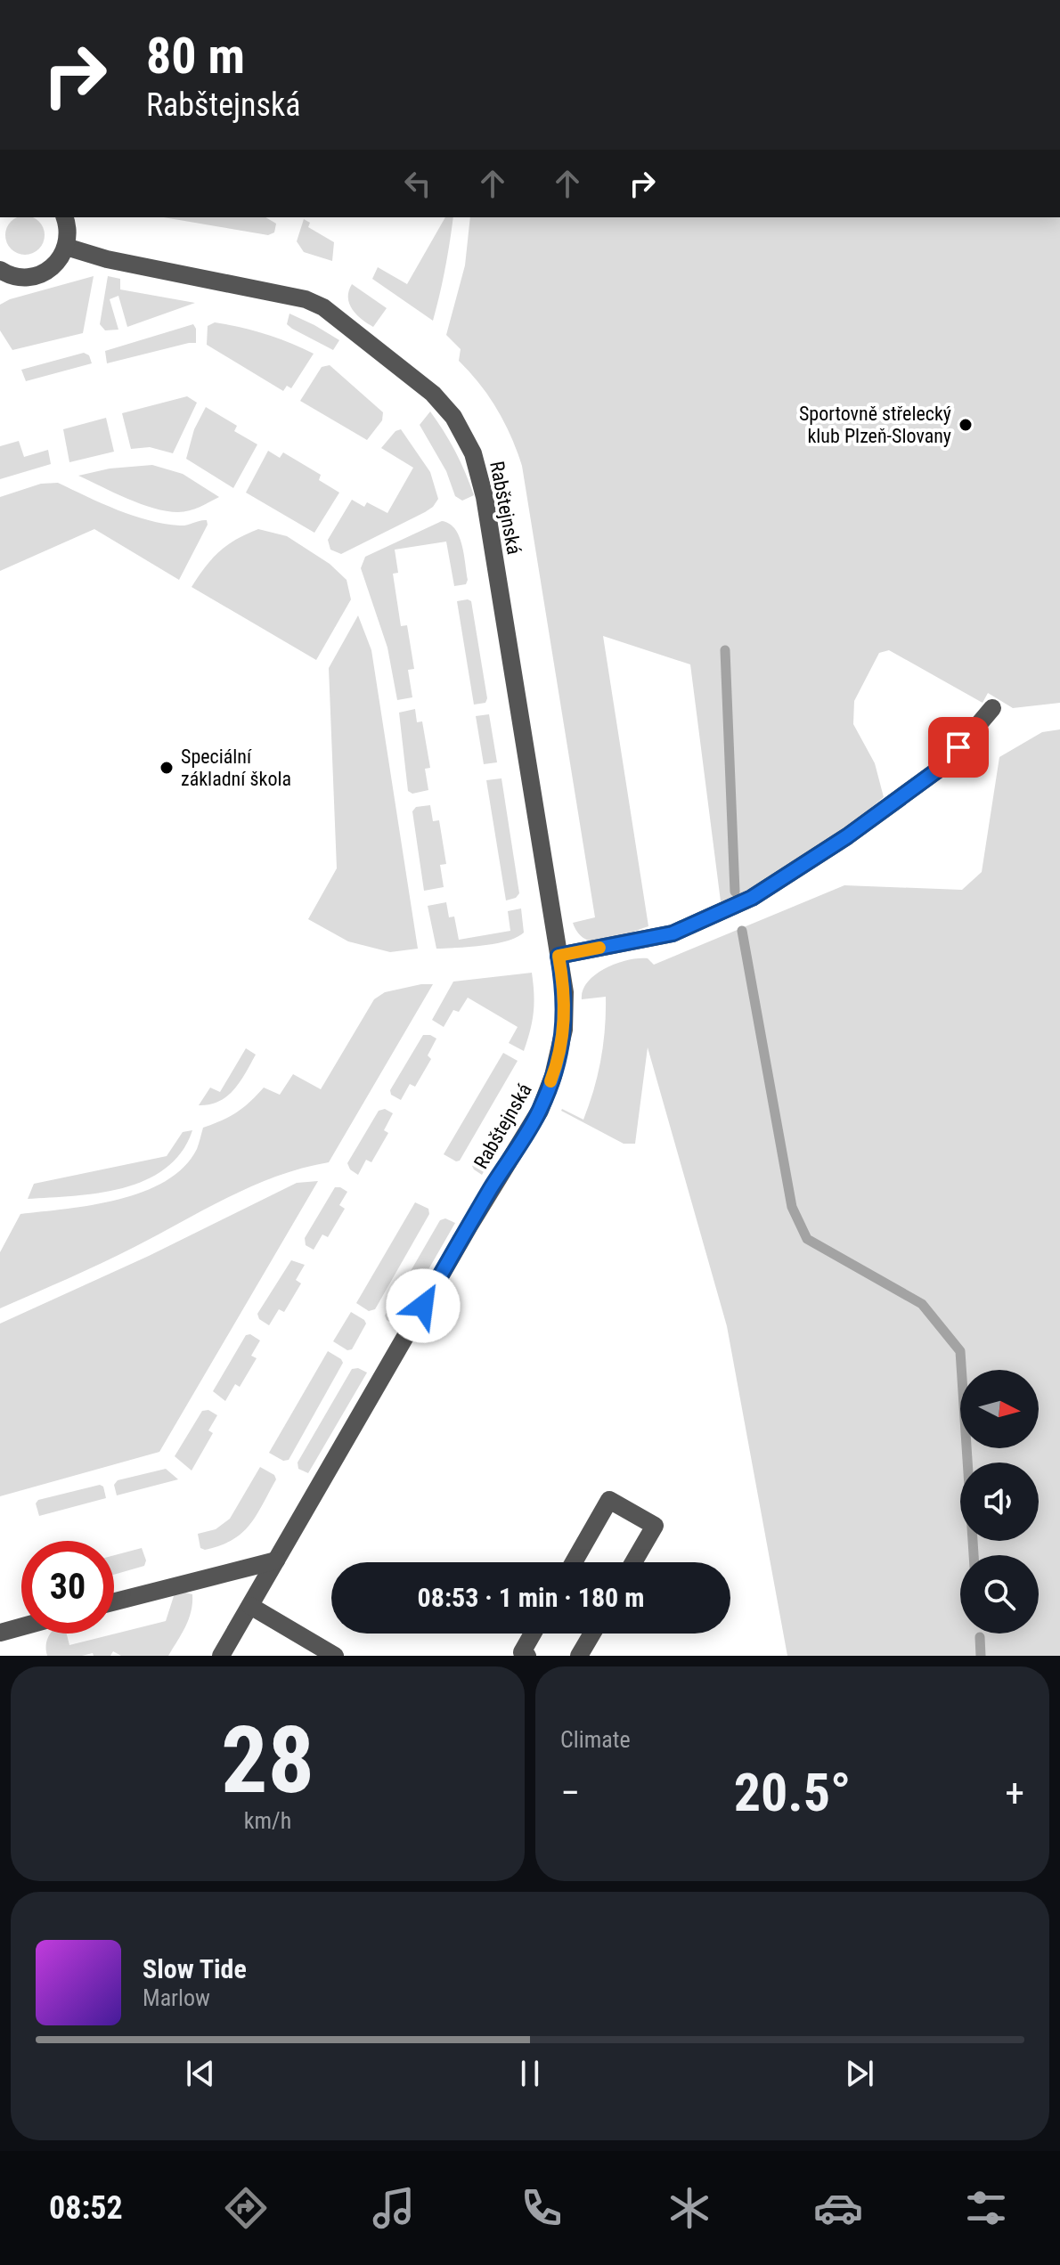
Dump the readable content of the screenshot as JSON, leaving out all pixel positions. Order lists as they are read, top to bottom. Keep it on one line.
{"streets":{"street":["Rabštejnská"]},"places":["Sportovně střelecký klub Plzeň-Slovany","Speciální základní škola"],"north":"right","page":{"turn":["80 m","Rabštejnská"],"limit":"30","trip":"08:53 · 1 min · 180 m","tile":[["28","km/h"],"Climate"],"heat":["−","20.5°","+"],"song":["Slow Tide","Marlow"],"tabs":"08:52"}}
